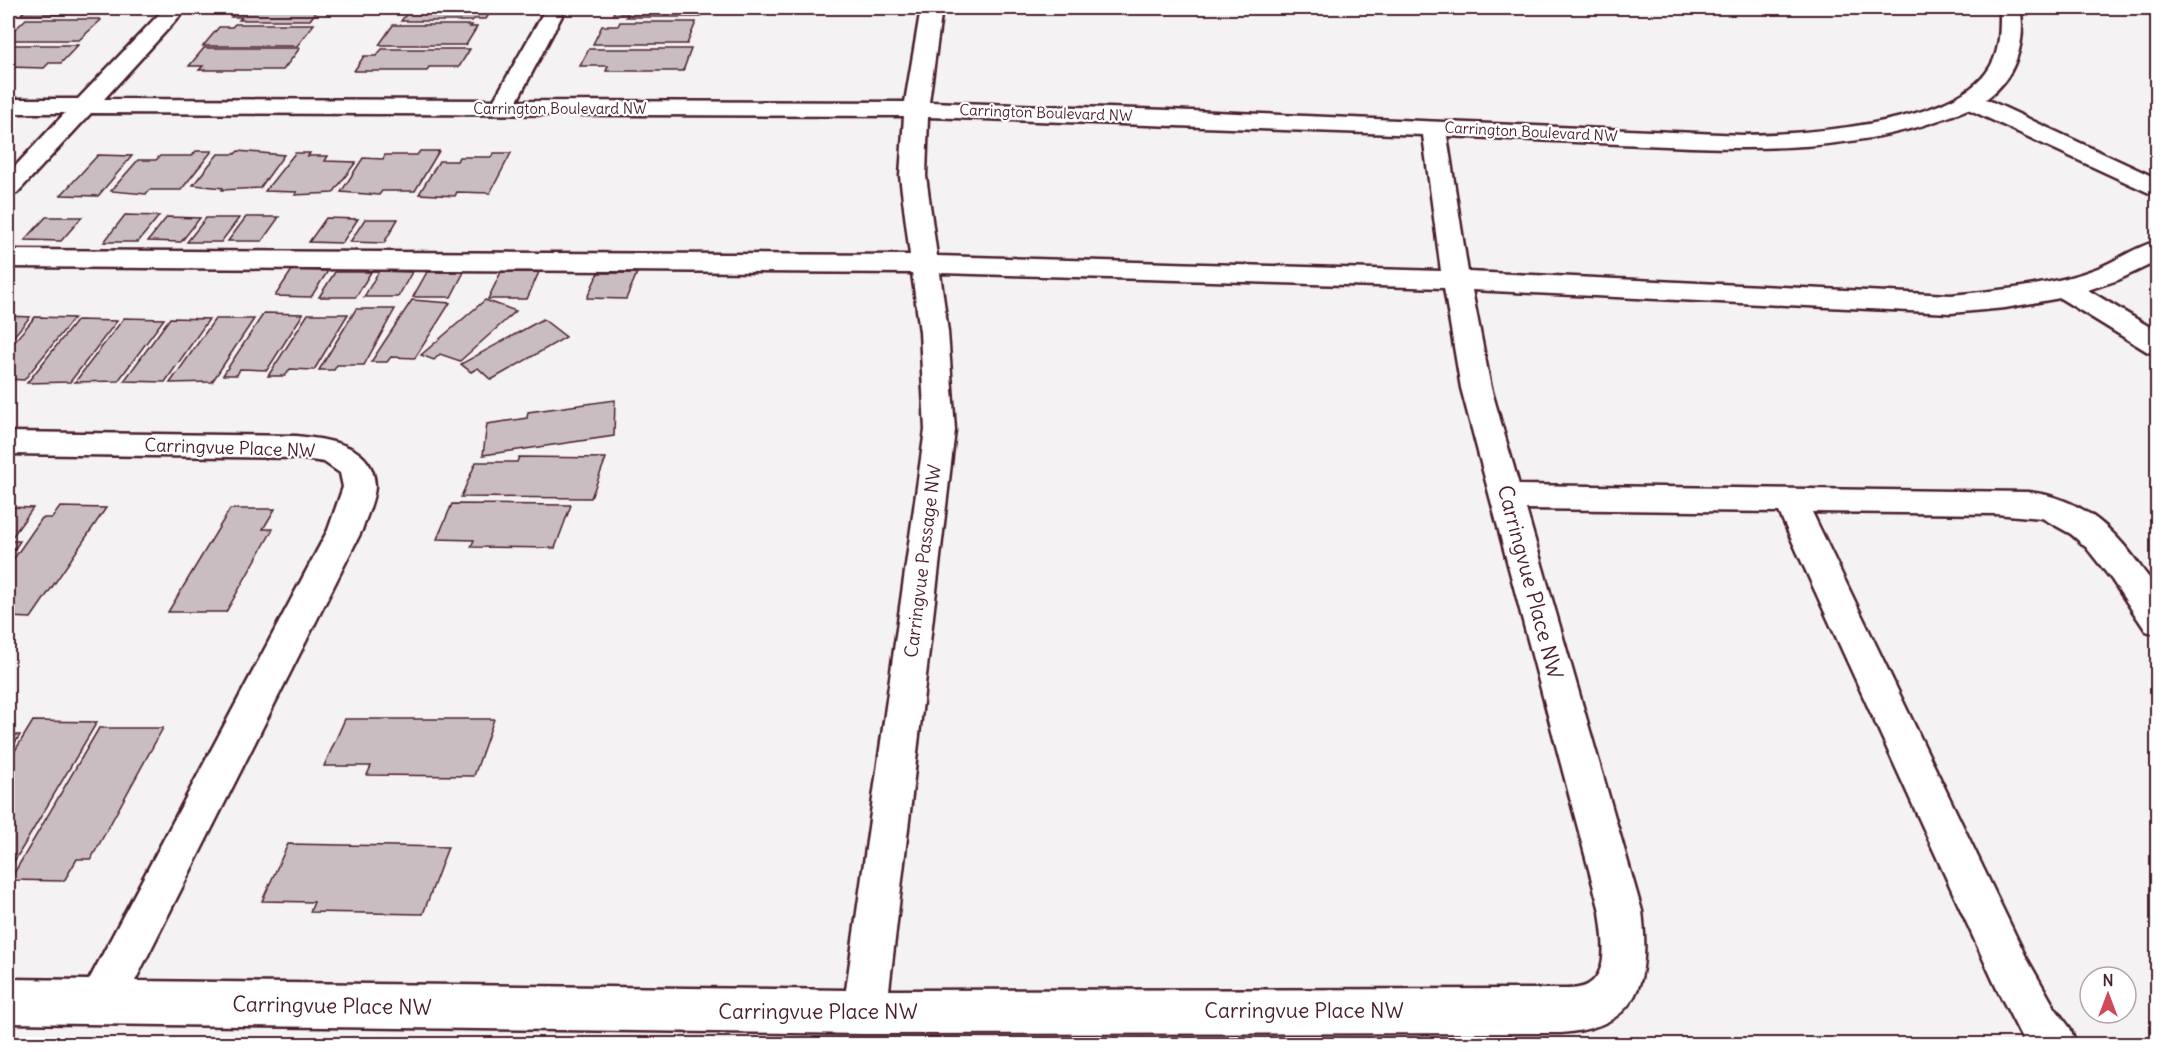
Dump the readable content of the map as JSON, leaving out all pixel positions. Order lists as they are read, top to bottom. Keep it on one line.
{"streets":{"street":["Carrington Boulevard NW","Carringvue Place NW","Carringvue Passage NW"]},"crossings":[["Carrington Boulevard NW","Carringvue Place NW"],["Carrington Boulevard NW","Carringvue Passage NW"],["Carringvue Place NW","Carringvue Passage NW"]],"north":"top"}
